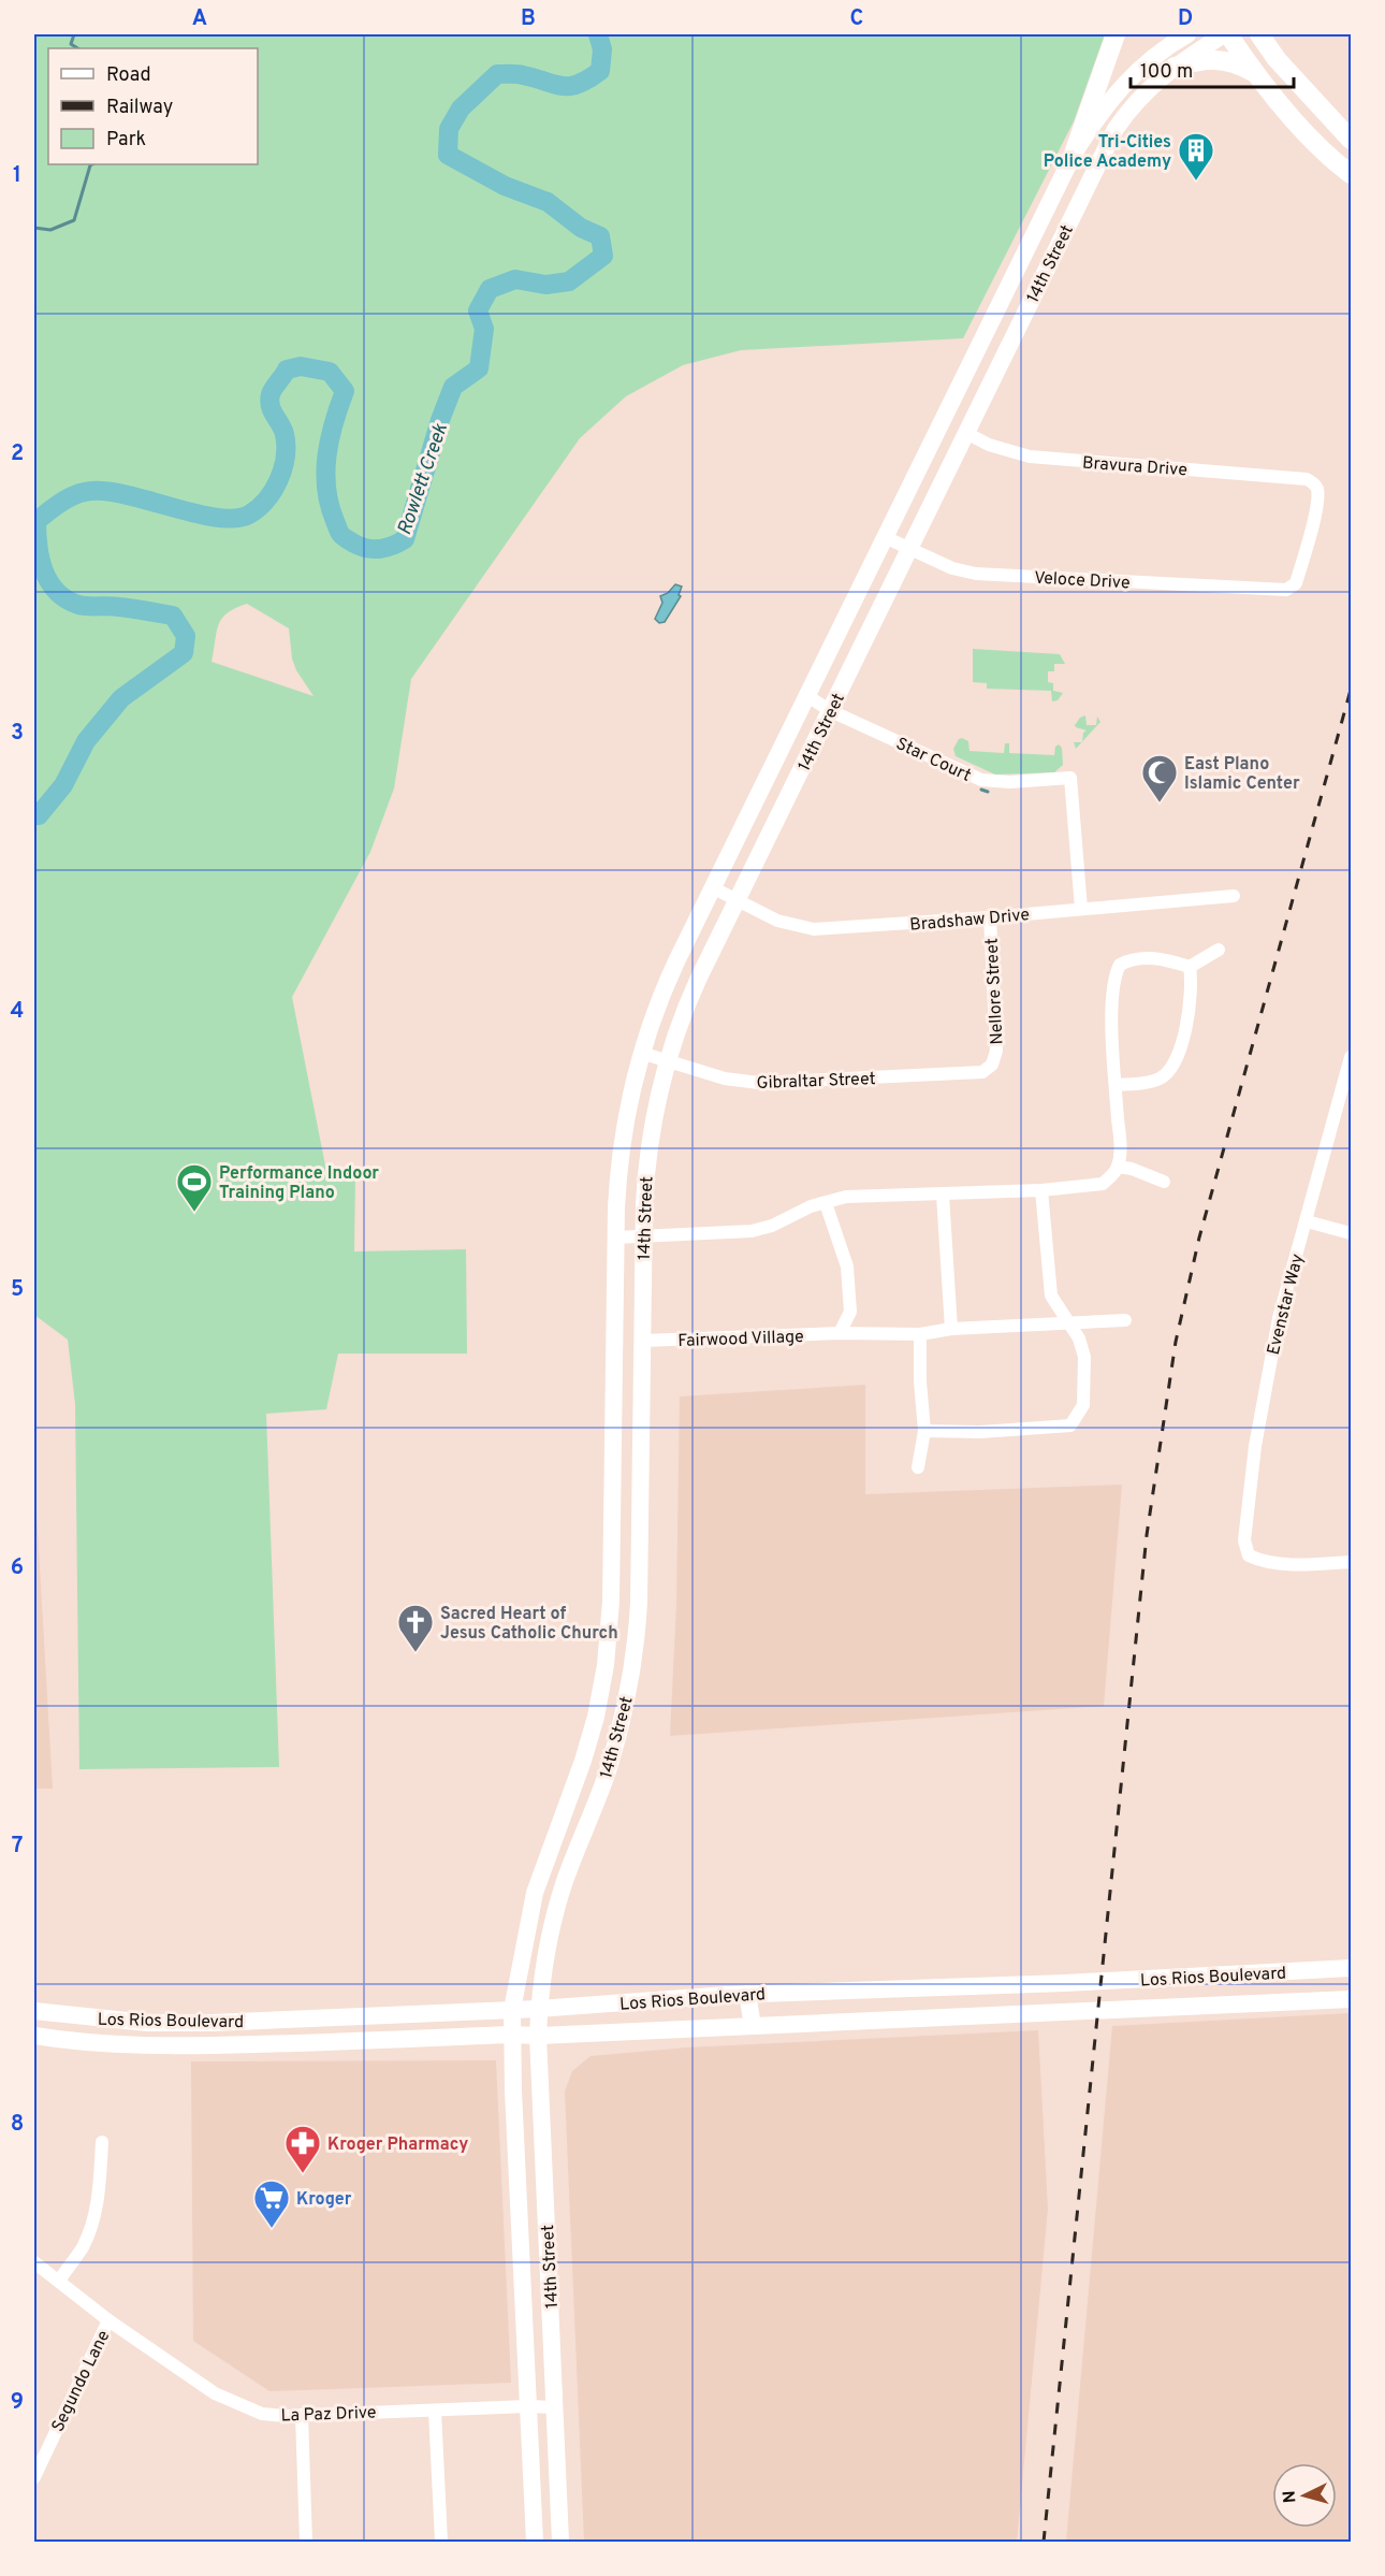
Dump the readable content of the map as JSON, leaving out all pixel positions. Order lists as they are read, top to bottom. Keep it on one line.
{"streets":{"main road":["14th Street","Los Rios Boulevard"],"street":["Bravura Drive","Veloce Drive","Star Court","Bradshaw Drive","Nellore Street","Gibraltar Street","Evenstar Way","Fairwood Village","Segundo Lane","La Paz Drive"]},"crossings":[["14th Street","Bravura Drive"],["14th Street","Veloce Drive"],["14th Street","Star Court"],["14th Street","Bradshaw Drive"],["14th Street","Gibraltar Street"],["14th Street","Fairwood Village"],["14th Street","Los Rios Boulevard"],["14th Street","La Paz Drive"],["Bravura Drive","Veloce Drive"],["Star Court","Bradshaw Drive"],["Bradshaw Drive","Nellore Street"],["Nellore Street","Gibraltar Street"],["Segundo Lane","La Paz Drive"]],"water":["Rowlett Creek"],"places":{"building":["Tri-Cities Police Academy"],"mosque":["East Plano Islamic Center"],"sports":["Performance Indoor Training Plano"],"church":["Sacred Heart of Jesus Catholic Church"],"pharmacy":["Kroger Pharmacy"],"supermarket":["Kroger"]},"legend":["Road","Railway","Park"],"scale_bar":"100 m","north":"left","grid":{"columns":["A","B","C","D"],"rows":["1","2","3","4","5","6","7","8","9"]}}
